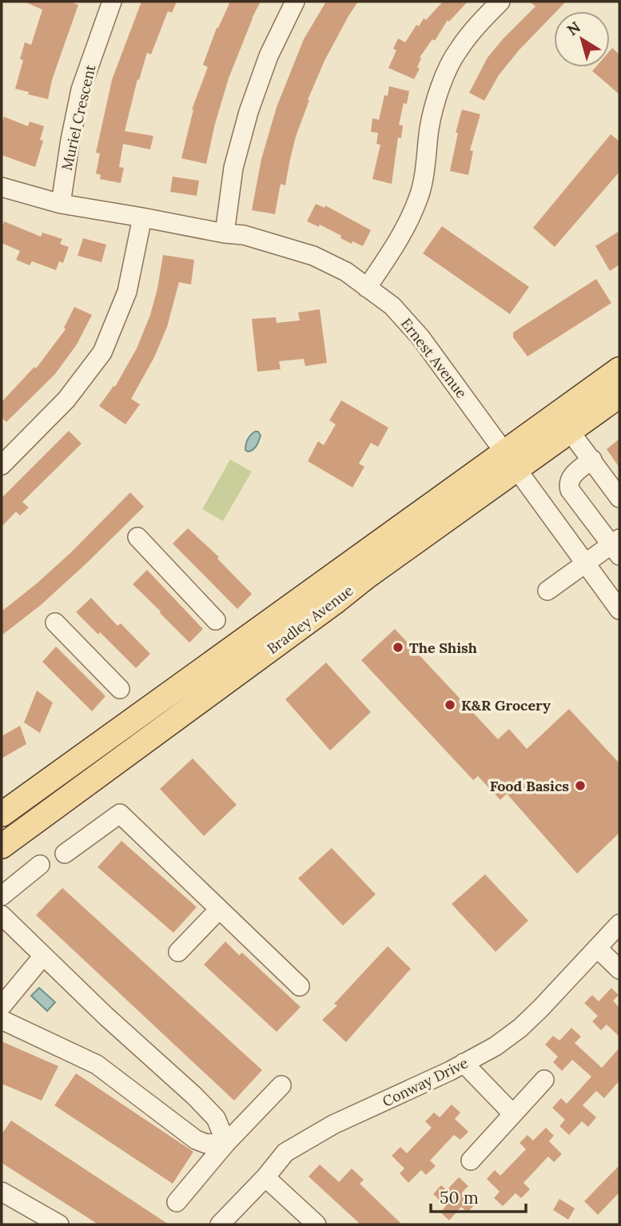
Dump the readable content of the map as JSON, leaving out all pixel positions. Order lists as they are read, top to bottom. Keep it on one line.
{"streets":{"main road":["Bradley Avenue"],"street":["Muriel Crescent","Ernest Avenue","Conway Drive"]},"crossings":[["Muriel Crescent","Ernest Avenue"],["Ernest Avenue","Bradley Avenue"]],"places":["The Shish","K&R Grocery","Food Basics"],"scale_bar":"50 m","north":"top left"}
